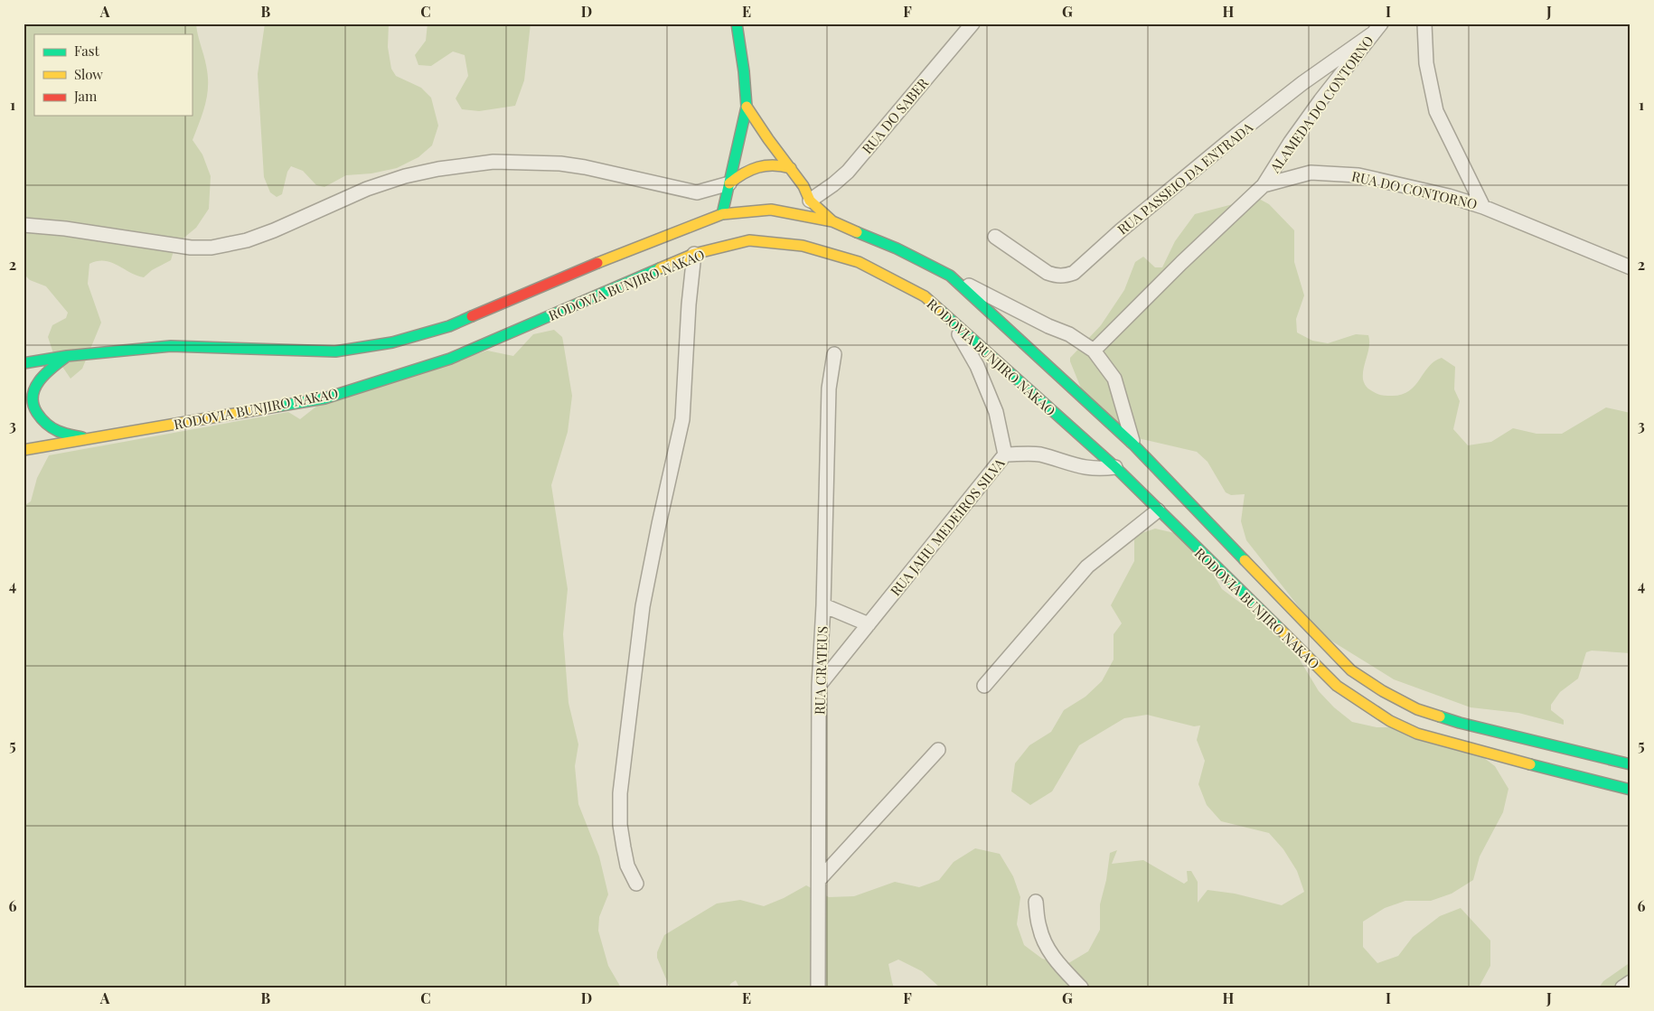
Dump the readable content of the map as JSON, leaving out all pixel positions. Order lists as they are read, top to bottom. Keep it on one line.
{"streets":{"main road":["RODOVIA BUNJIRO NAKAO"],"street":["ALAMEDA DO CONTORNO","RUA DO SABER","RUA PASSEIO DA ENTRADA","RUA DO CONTORNO","RUA JAHU MEDEIROS SILVA","RUA CRATEUS"]},"crossings":[["ALAMEDA DO CONTORNO","RUA PASSEIO DA ENTRADA"],["ALAMEDA DO CONTORNO","RUA DO CONTORNO"],["RODOVIA BUNJIRO NAKAO","RUA JAHU MEDEIROS SILVA"],["RUA JAHU MEDEIROS SILVA","RUA CRATEUS"]],"legend":["Fast","Slow","Jam"],"grid":{"columns":["A","B","C","D","E","F","G","H","I","J"],"rows":["1","2","3","4","5","6"]}}
